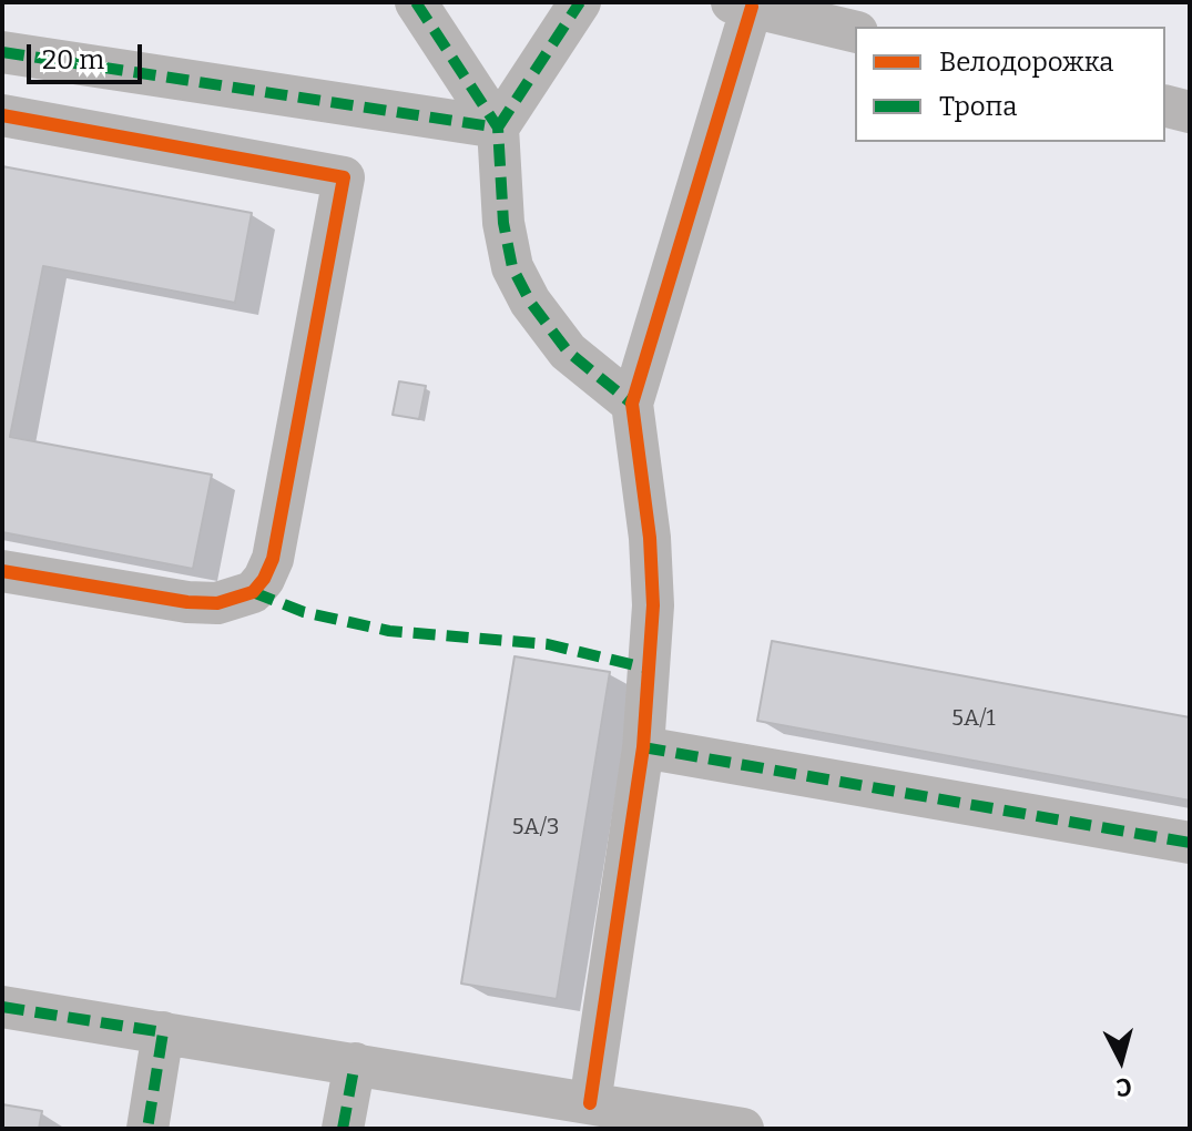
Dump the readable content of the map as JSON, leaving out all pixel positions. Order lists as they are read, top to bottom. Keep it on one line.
{"house_numbers":["5А/1","5А/3"],"legend":["Велодорожка","Тропа"],"scale_bar":"20 m","north":"bottom"}
